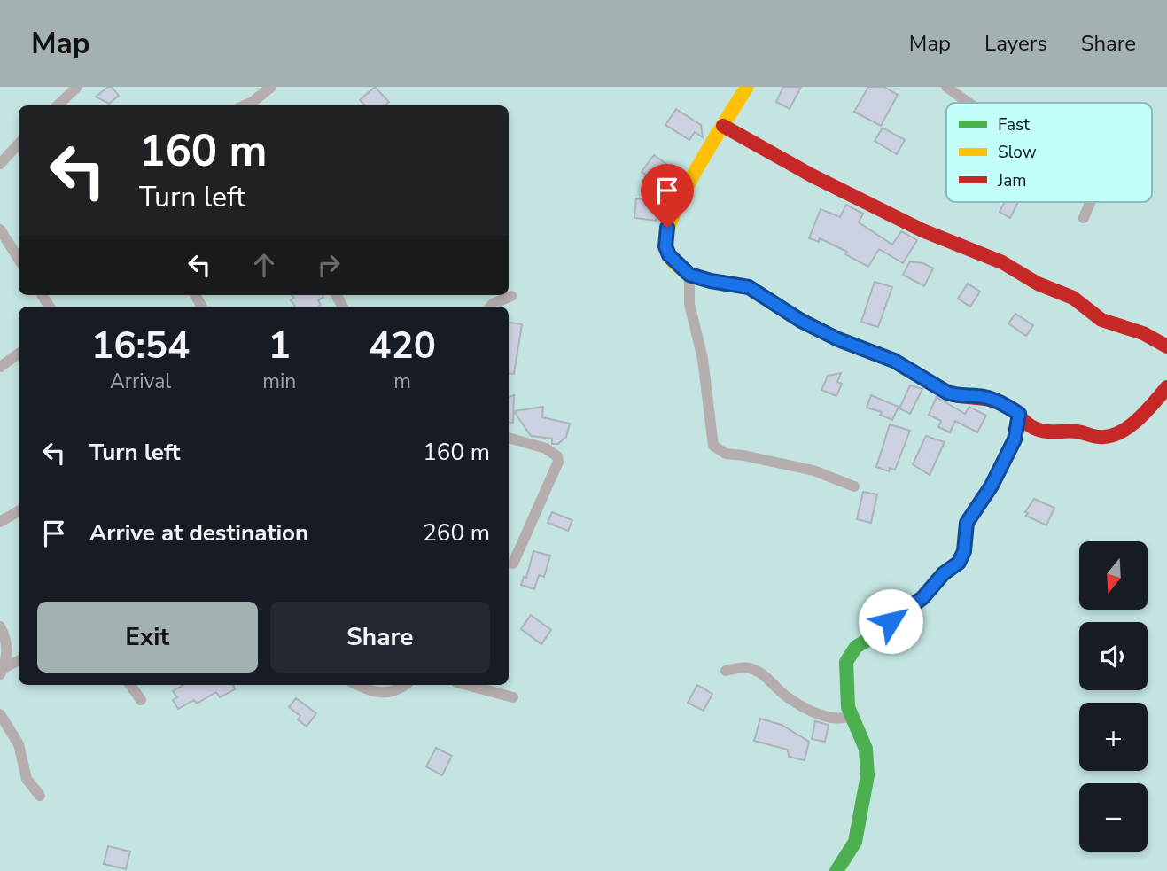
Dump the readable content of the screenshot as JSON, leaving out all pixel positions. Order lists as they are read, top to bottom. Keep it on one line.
{"legend":["Fast","Slow","Jam"],"north":"bottom","page":{"header":"Map","nav":["Map","Layers","Share"],"turn":["160 m","Turn left"],"eta":["16:54","Arrival","1","min","420","m"],"list":[{"name":"Turn left","value":"160 m"},{"name":"Arrive at destination","value":"260 m"}],"map_buttons":["+","−"],"buttons":["Exit","Share"]}}
